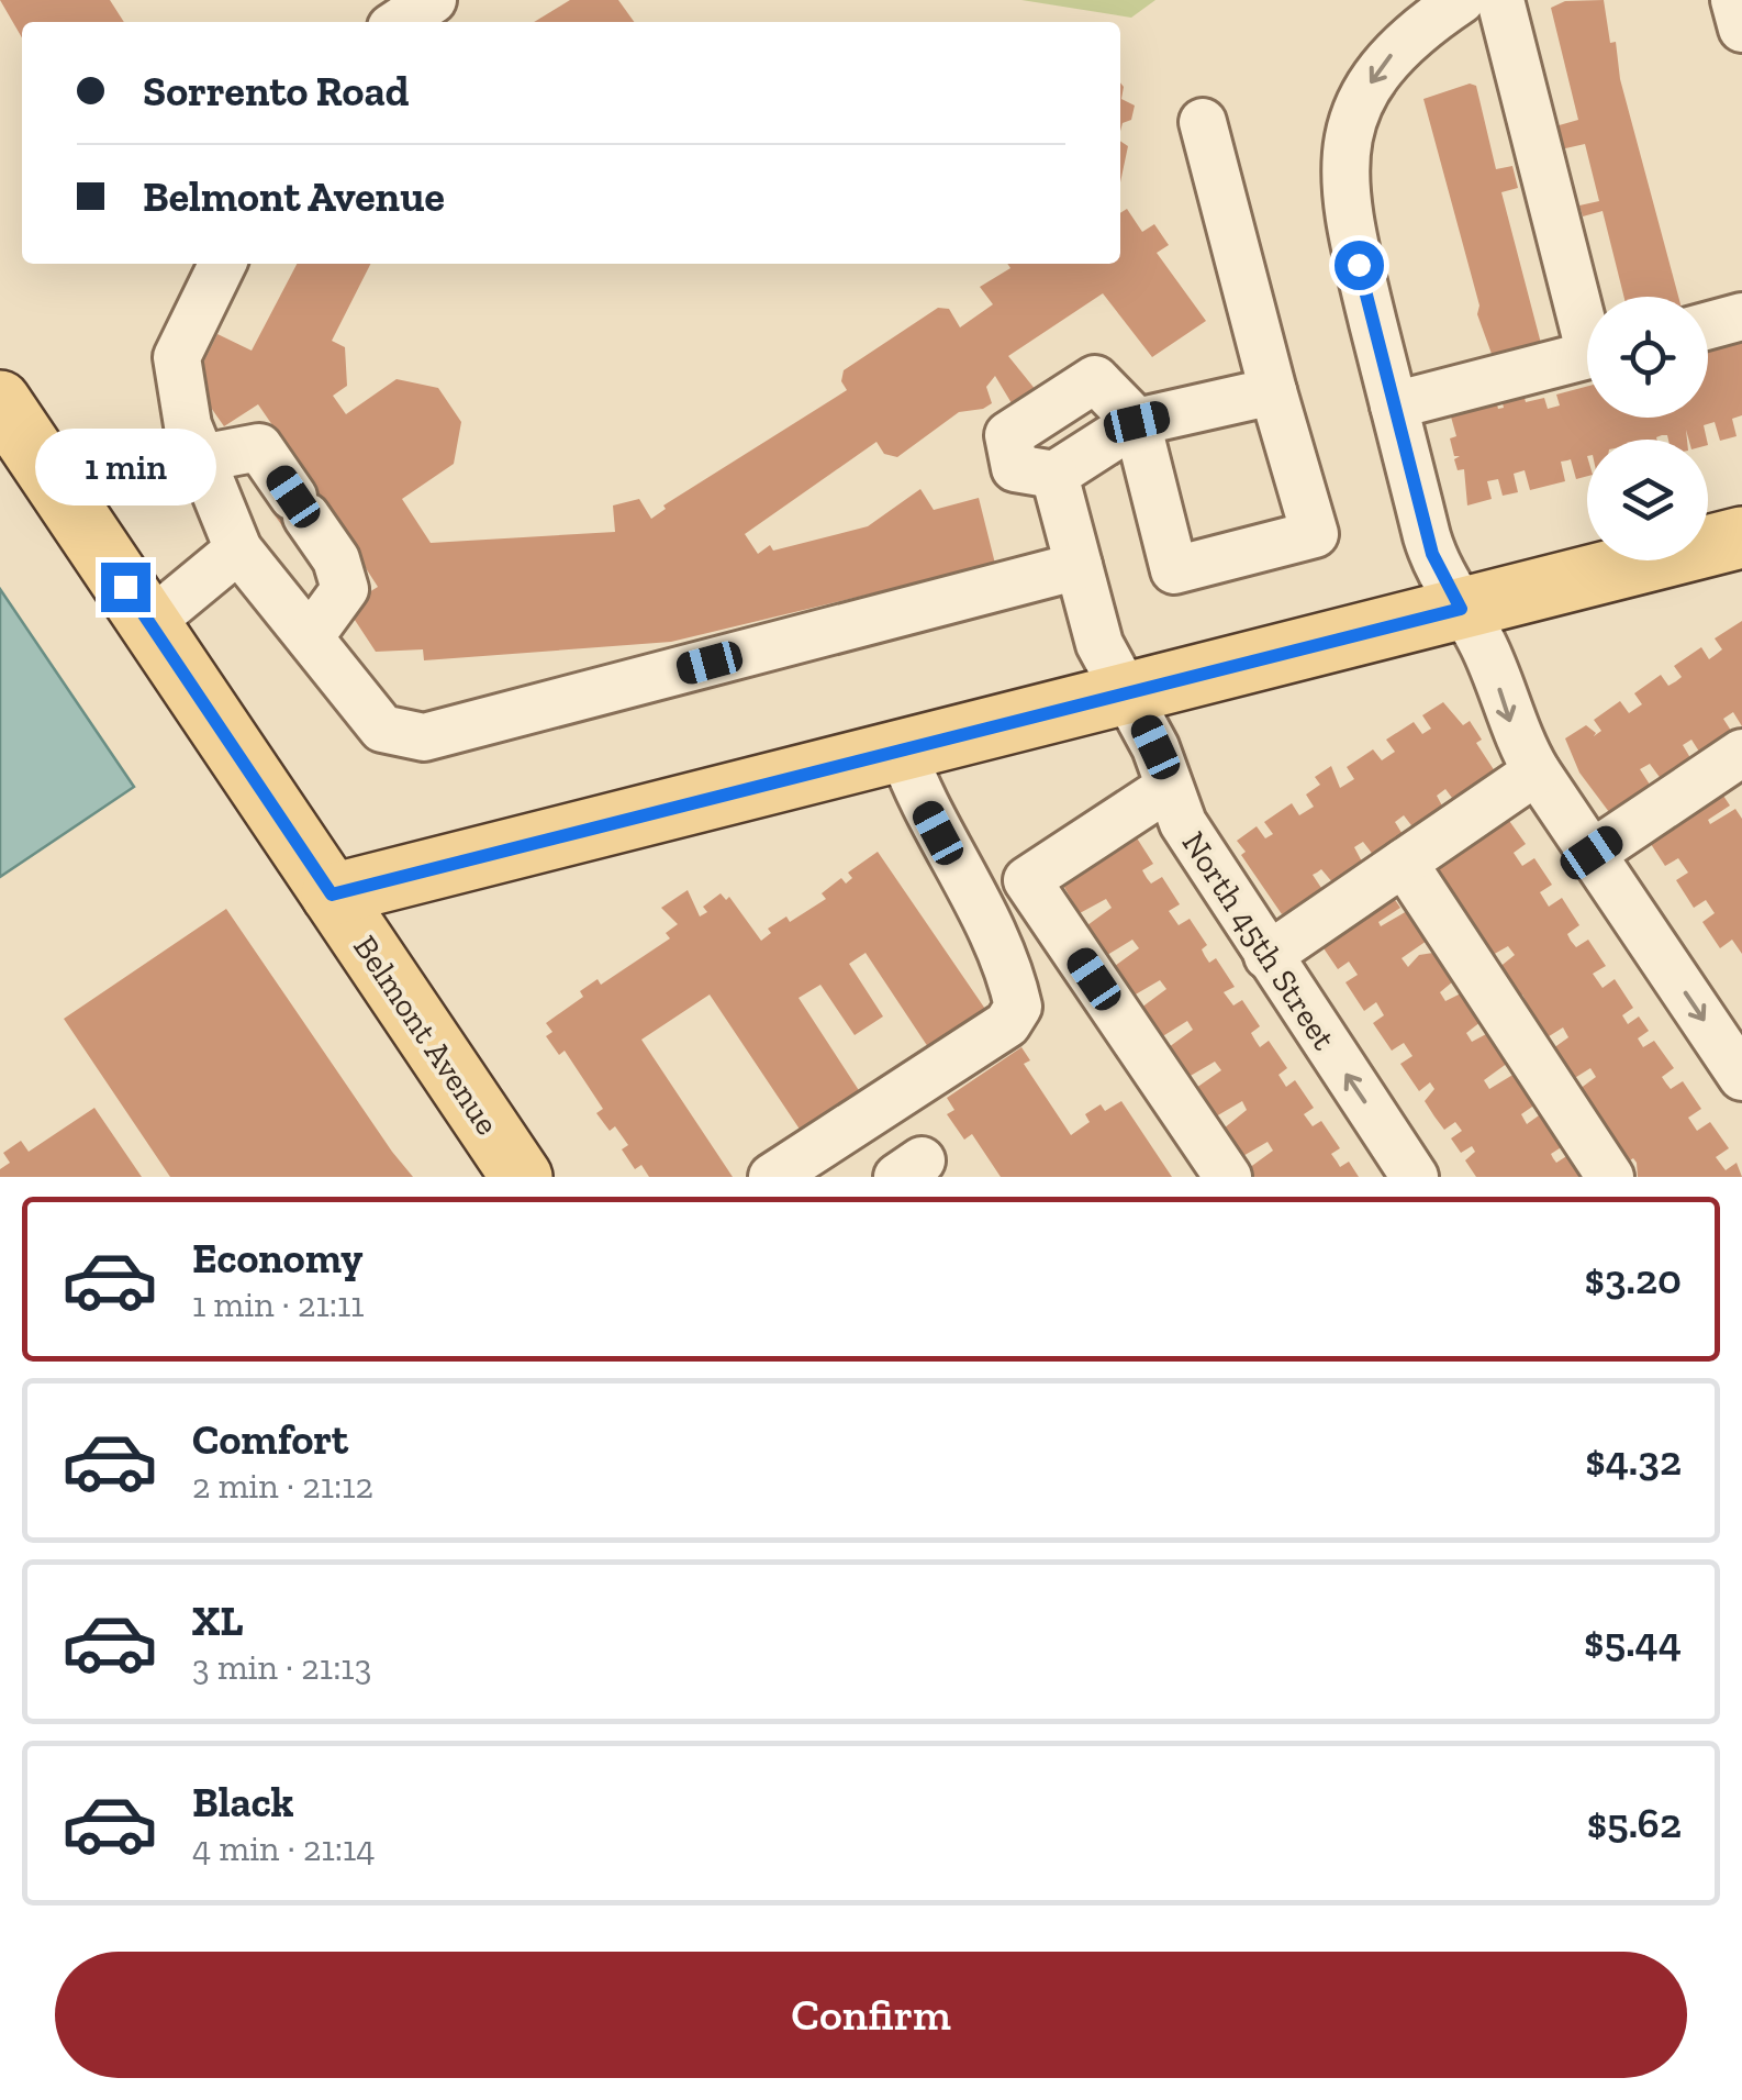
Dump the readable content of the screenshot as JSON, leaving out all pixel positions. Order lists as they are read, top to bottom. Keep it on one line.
{"streets":{"main road":["Belmont Avenue"],"street":["North 45th Street"]},"page":{"banner":["Sorrento Road","Belmont Avenue"],"bubble":"1 min","list":[{"name":"Economy","note":"1 min · 21:11","value":"$3.20"},{"name":"Comfort","note":"2 min · 21:12","value":"$4.32"},{"name":"XL","note":"3 min · 21:13","value":"$5.44"},{"name":"Black","note":"4 min · 21:14","value":"$5.62"}],"buttons":"Confirm"}}
